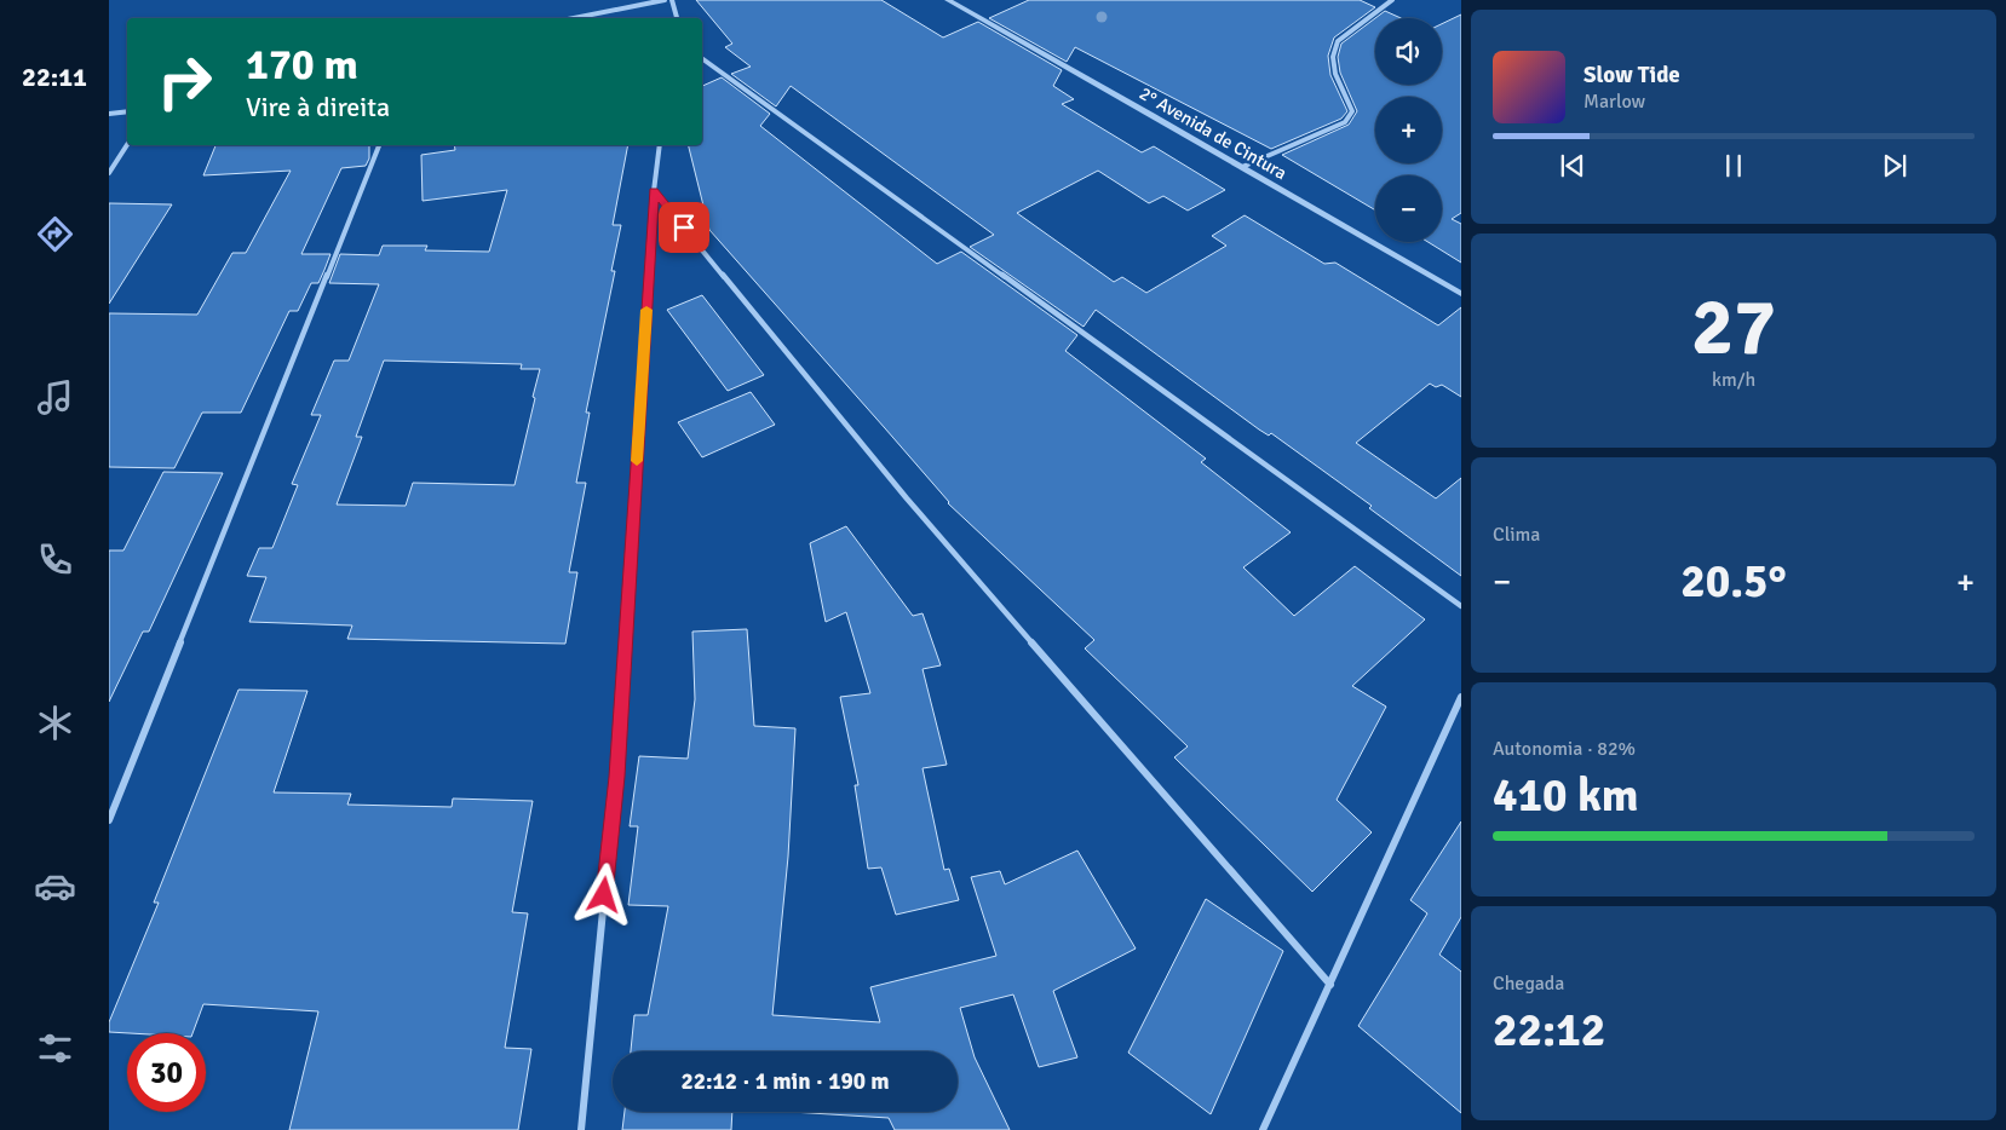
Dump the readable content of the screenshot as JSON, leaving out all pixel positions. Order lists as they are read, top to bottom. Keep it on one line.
{"streets":{"street":["2° Avenida de Cintura"]},"page":{"tabs":"22:11","map_buttons":["+","−"],"turn":["170 m","Vire à direita"],"song":["Slow Tide","Marlow"],"tile":[["27","km/h"],"Clima",["Autonomia · 82%","410 km"],["Chegada","22:12"]],"heat":["−","20.5°","+"],"limit":"30","trip":"22:12 · 1 min · 190 m"}}
